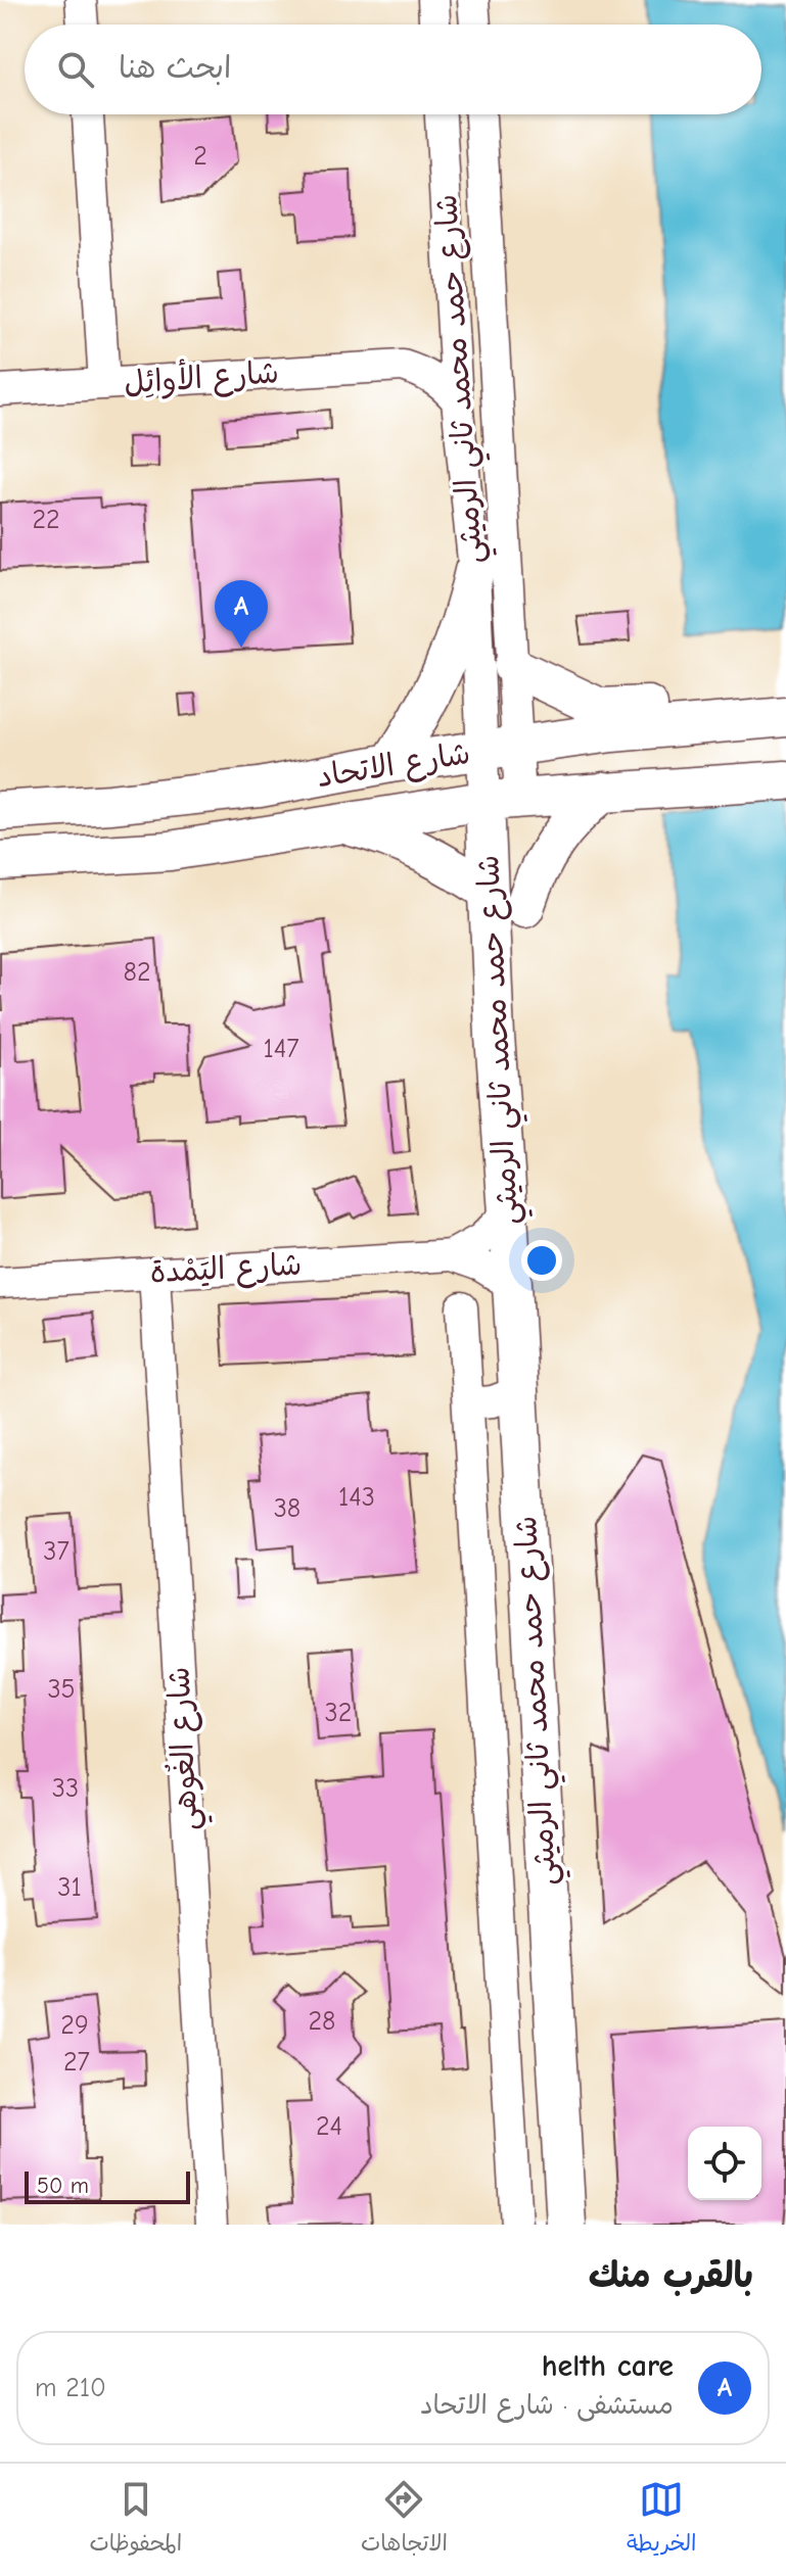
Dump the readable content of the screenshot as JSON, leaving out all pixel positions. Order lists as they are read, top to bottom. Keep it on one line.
{"streets":{"main road":["شارع حمد محمد ثاني الرميثي","شارع الاتحاد"],"street":["شارع الأوائِل","شارع اليَمْدة","شارع الغُوهي"]},"crossings":[["شارع الأوائِل","شارع حمد محمد ثاني الرميثي"],["شارع حمد محمد ثاني الرميثي","شارع الاتحاد"],["شارع حمد محمد ثاني الرميثي","شارع اليَمْدة"],["شارع اليَمْدة","شارع الغُوهي"]],"house_numbers":["2","22","82","147","143","38","37","35","32","33","31","28","29","27","24"],"scale_bar":"50 m","page":{"search":"ابحث هنا","pins":"A","scale":"50 m","heading":"بالقرب منك","list":[{"mark":"A","name":"helth care","note":"مستشفى · شارع الاتحاد","value":"210 m"}],"nav":["الخريطة","الاتجاهات","المحفوظات"]}}
